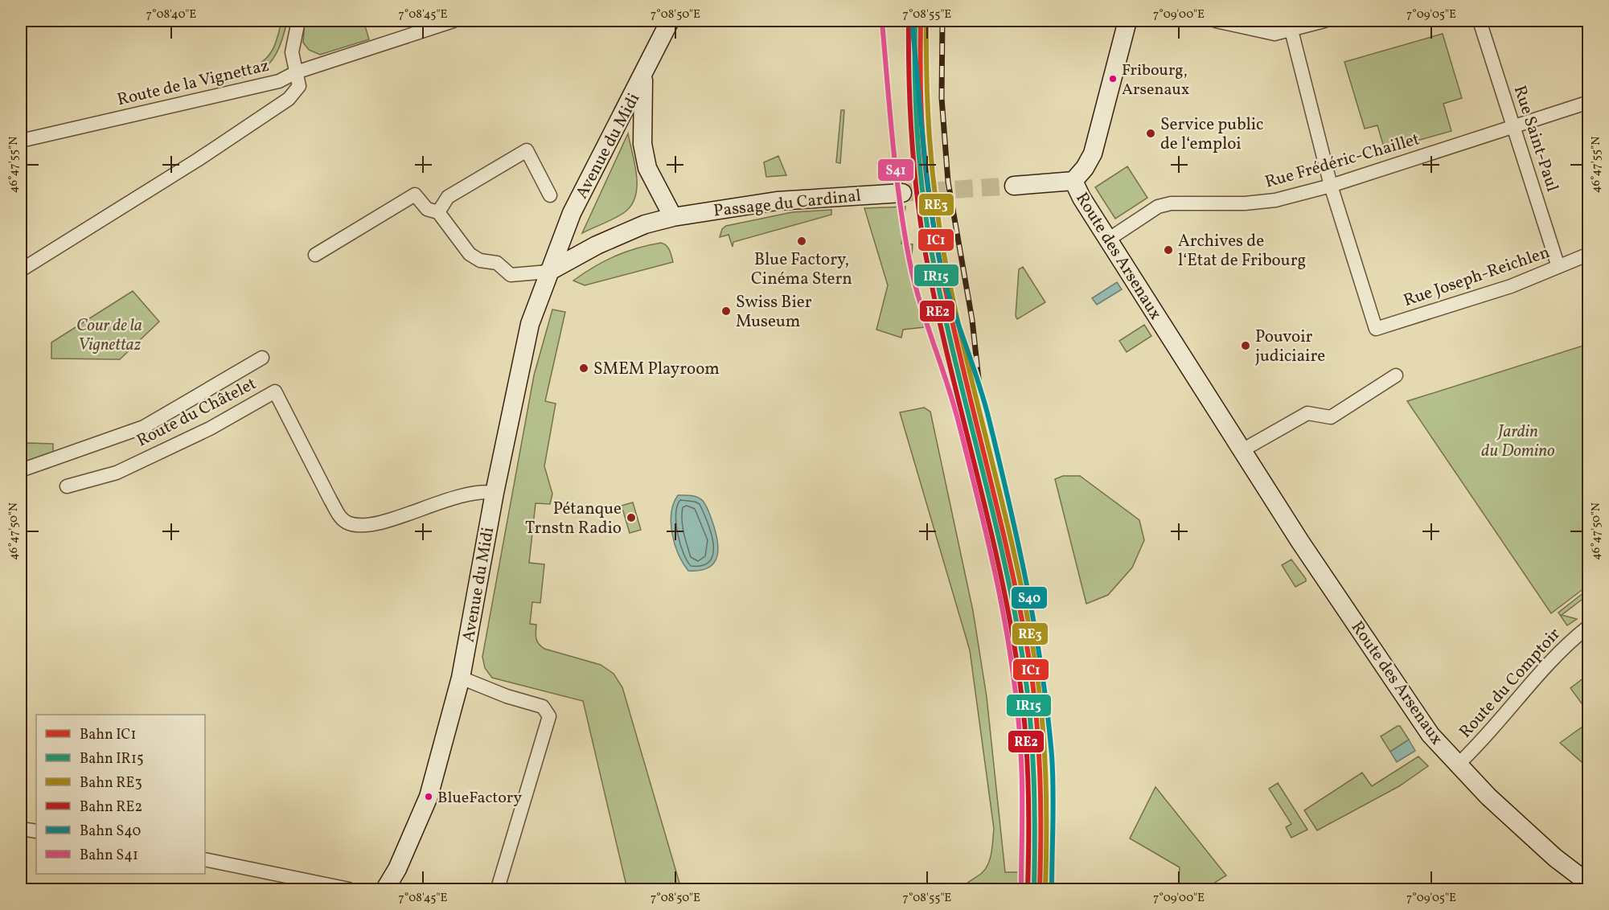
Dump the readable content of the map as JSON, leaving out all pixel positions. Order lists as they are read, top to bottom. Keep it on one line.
{"streets":{"main road":["Avenue du Midi","Passage du Cardinal","Route des Arsenaux"],"street":["Route de la Vignettaz","Rue Saint-Paul","Rue Frédéric-Chaillet","Rue Joseph-Reichlen","Route du Châtelet","Route du Comptoir"]},"crossings":[["Rue Saint-Paul","Rue Frédéric-Chaillet"],["Rue Saint-Paul","Rue Joseph-Reichlen"],["Avenue du Midi","Passage du Cardinal"],["Avenue du Midi","Route du Châtelet"],["Rue Frédéric-Chaillet","Route des Arsenaux"],["Rue Frédéric-Chaillet","Rue Joseph-Reichlen"],["Route des Arsenaux","Route du Comptoir"]],"parks":["Cour de la Vignettaz","Jardin du Domino"],"places":["Fribourg, Arsenaux","Service public de l‘emploi","Blue Factory, Cinéma Stern","Archives de l‘Etat de Fribourg","Swiss Bier Museum","Pouvoir judiciaire","SMEM Playroom","Pétanque Trnstn Radio","BlueFactory"],"lines":["rail line IC1","rail line IR15","rail line RE3","rail line RE2","rail line S40","rail line S41"],"legend":["Bahn IC1","Bahn IR15","Bahn RE3","Bahn RE2","Bahn S40","Bahn S41"],"coordinates":["7°08'40\"E","7°08'45\"E","7°08'50\"E","7°08'55\"E","7°09'00\"E","7°09'05\"E","46°47'55\"N","46°47'50\"N"]}
